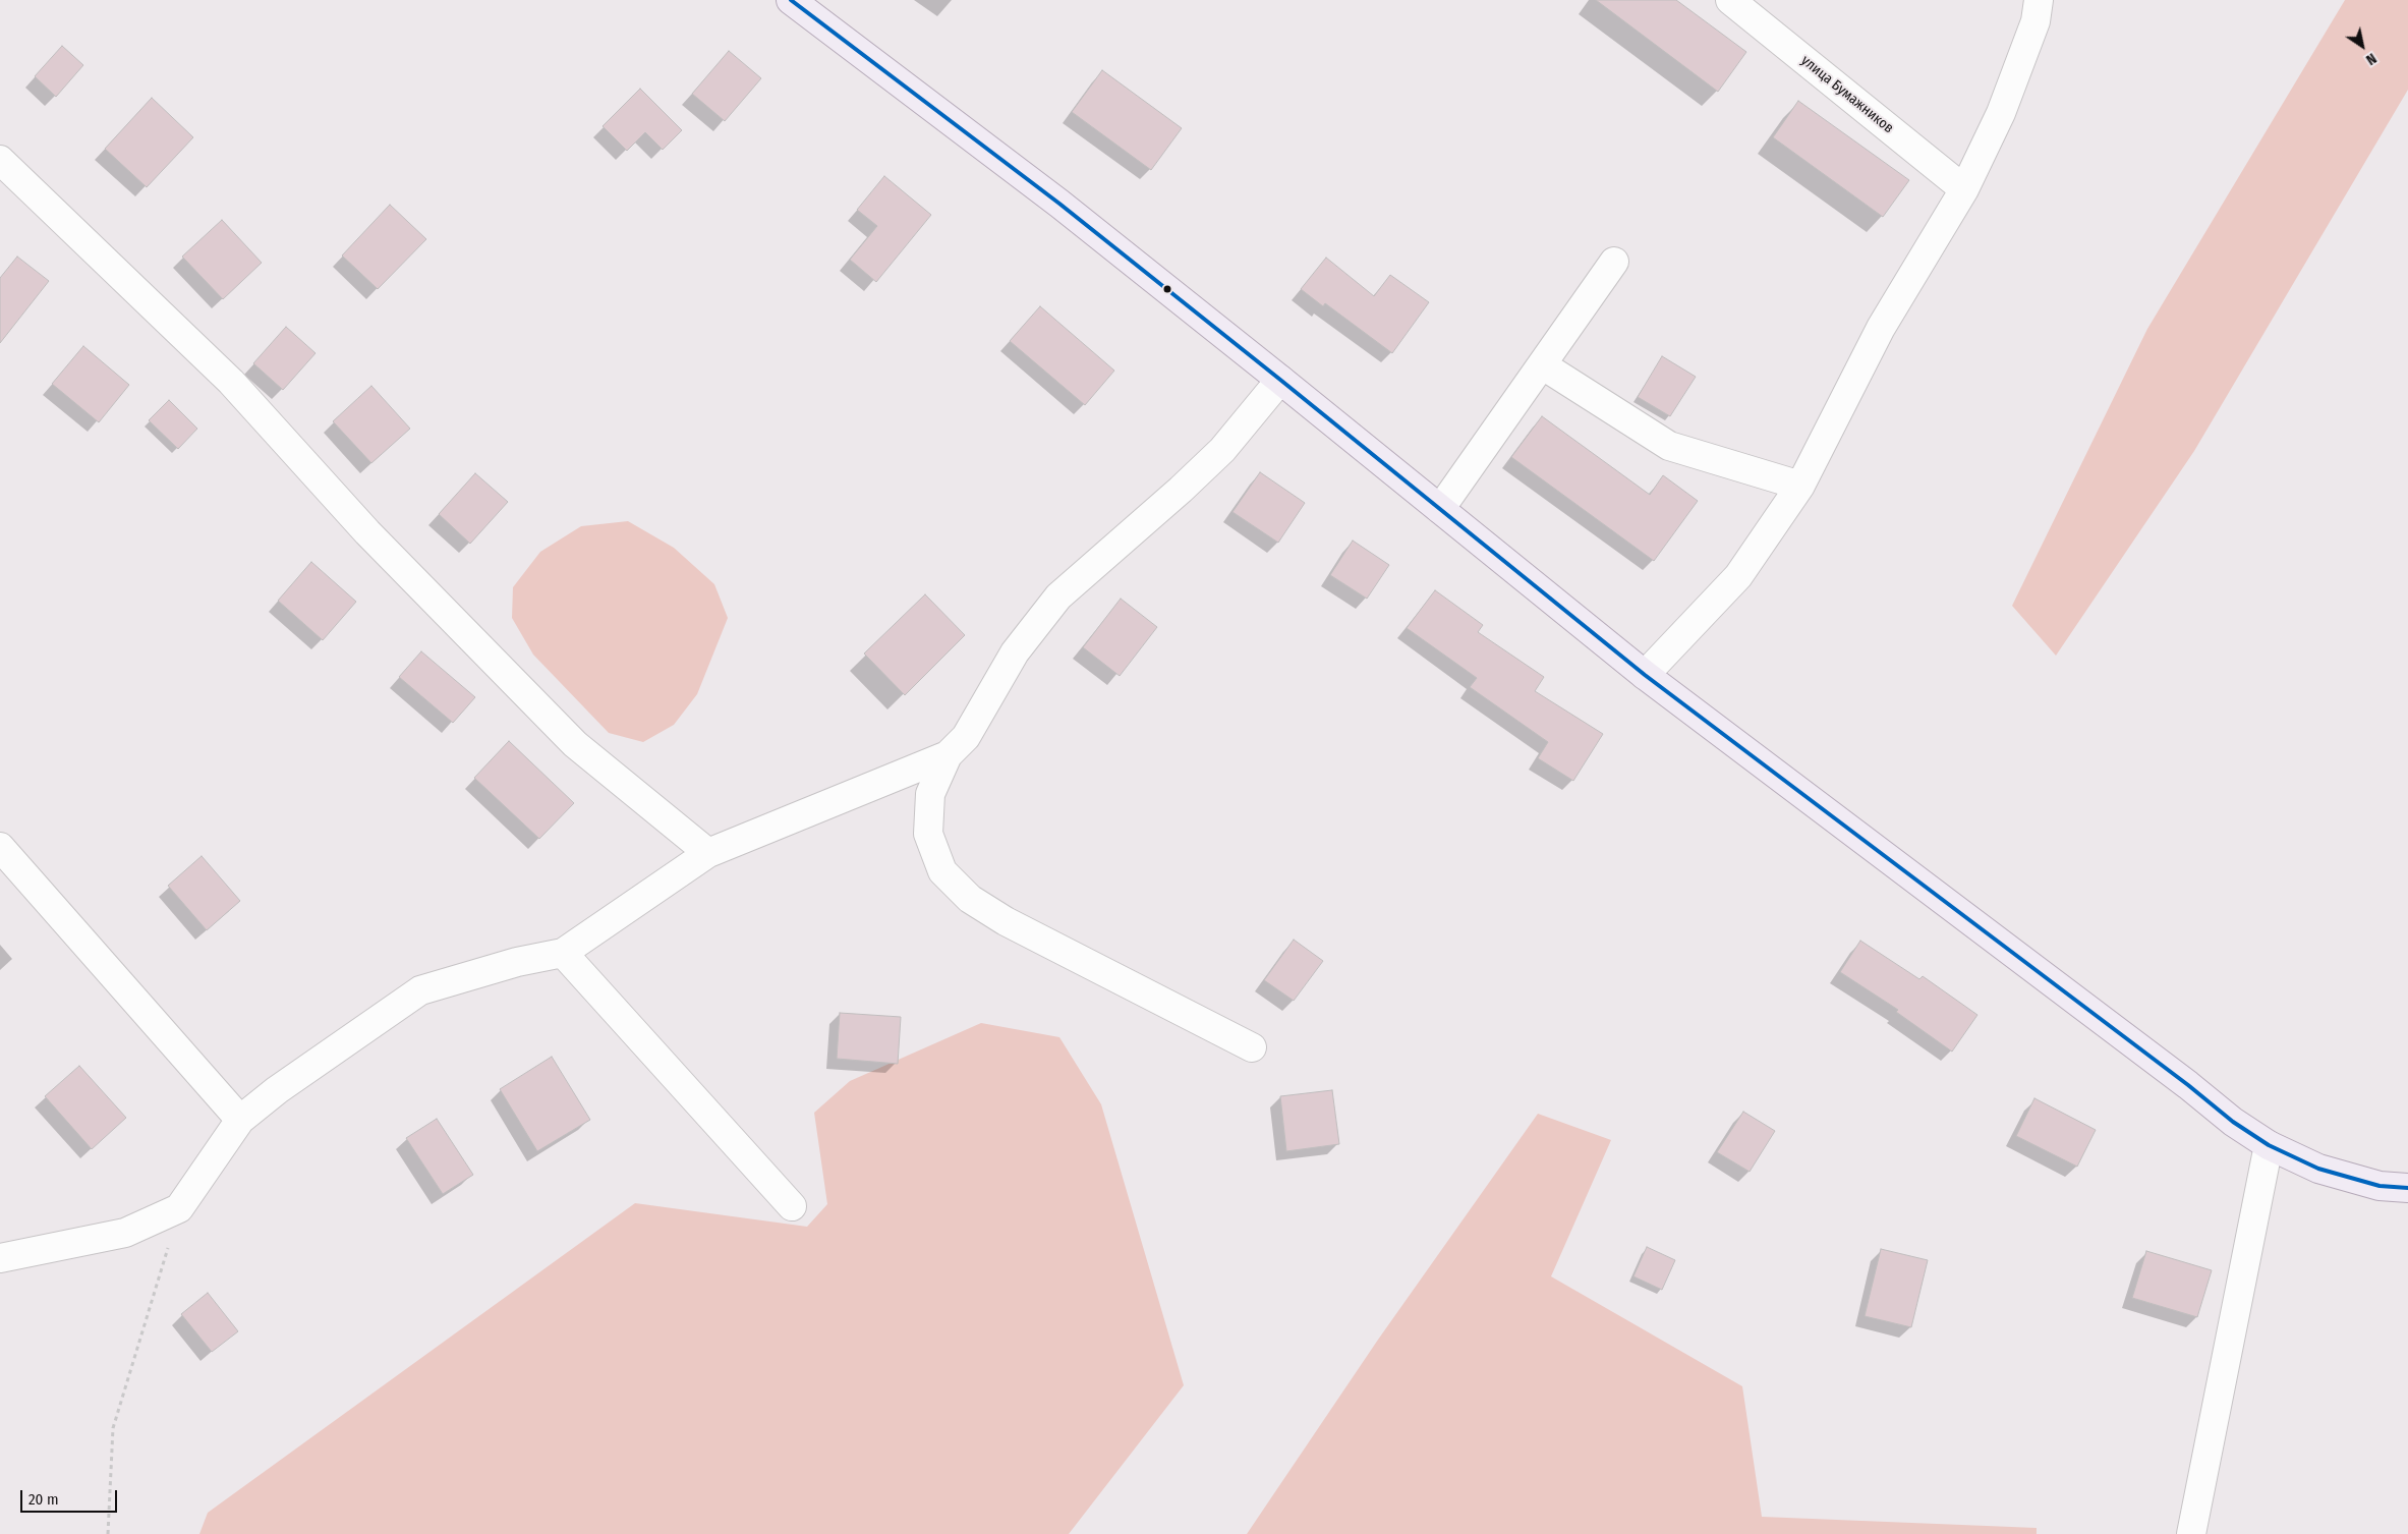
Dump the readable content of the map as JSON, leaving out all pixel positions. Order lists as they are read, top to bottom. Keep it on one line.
{"streets":{"street":["улица Бумажников"]},"scale_bar":"20 m","north":"bottom right"}
